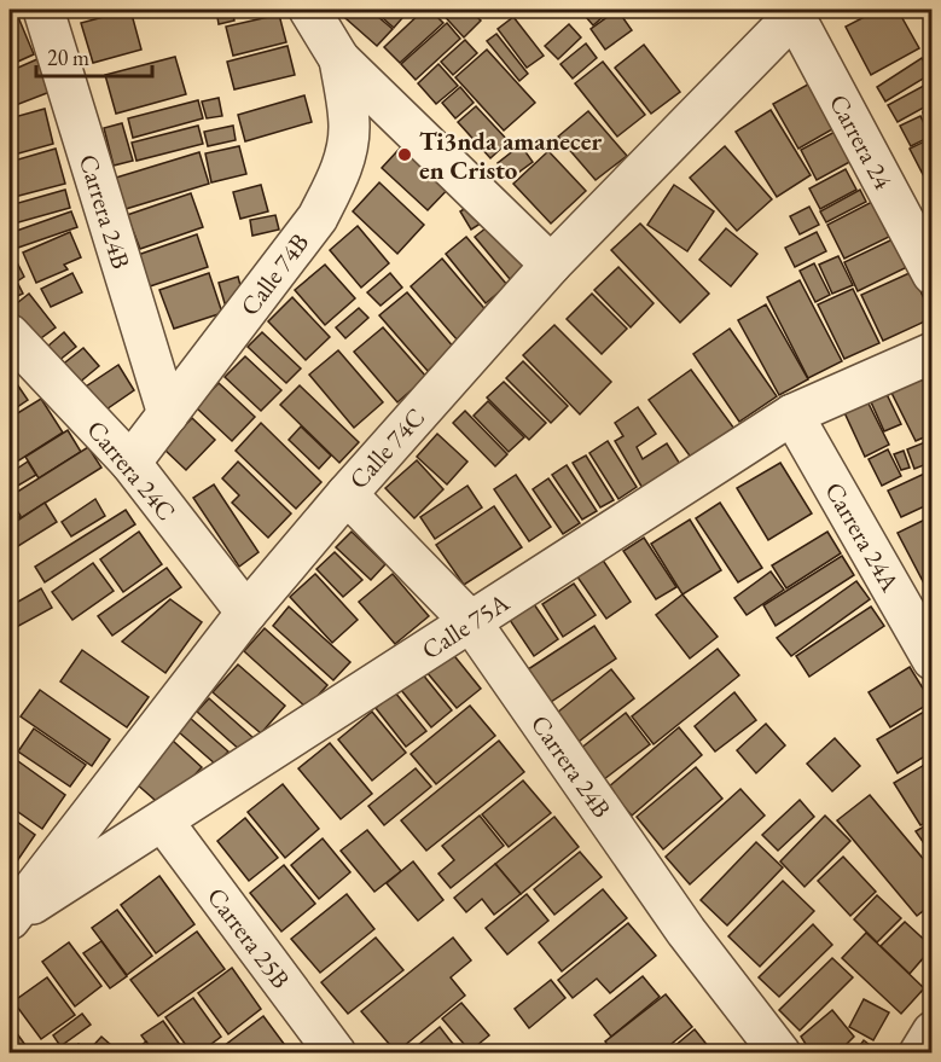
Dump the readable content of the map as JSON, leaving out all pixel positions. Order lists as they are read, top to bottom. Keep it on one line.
{"streets":{"street":["Carrera 24","Carrera 24B","Calle 74B","Calle 74C","Carrera 24C","Carrera 24A","Calle 75A","Carrera 25B"]},"crossings":[["Carrera 24","Calle 74C"],["Carrera 24B","Calle 74B"],["Carrera 24B","Calle 74C"],["Carrera 24B","Calle 75A"],["Calle 74B","Carrera 24C"],["Calle 74C","Carrera 24C"],["Calle 74C","Calle 75A"],["Carrera 24A","Calle 75A"],["Calle 75A","Carrera 25B"]],"places":["Ti3nda amanecer en Cristo"],"scale_bar":"20 m"}
